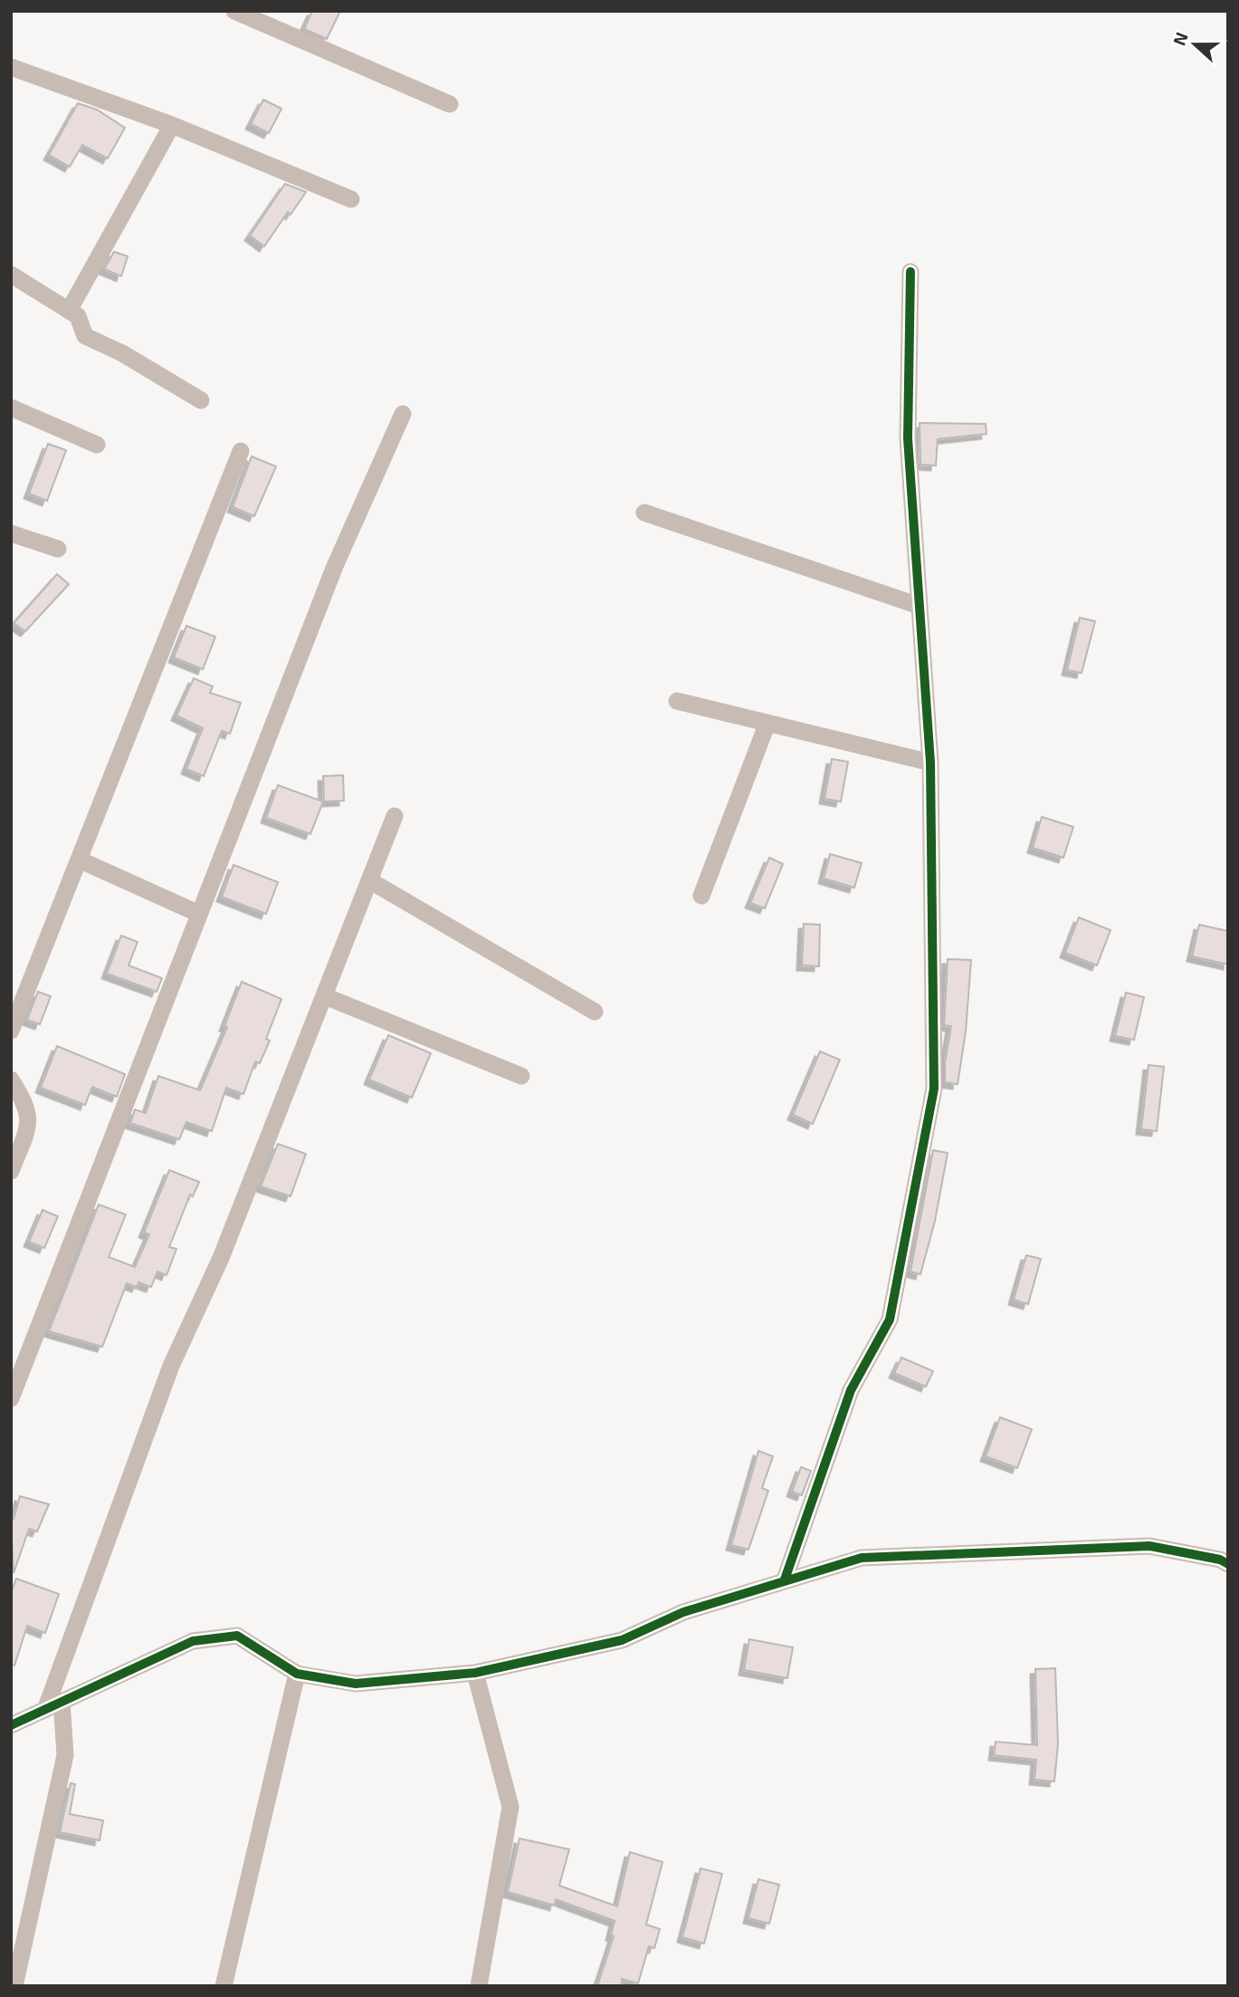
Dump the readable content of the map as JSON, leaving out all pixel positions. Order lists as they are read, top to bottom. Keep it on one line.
{"north":"left"}
